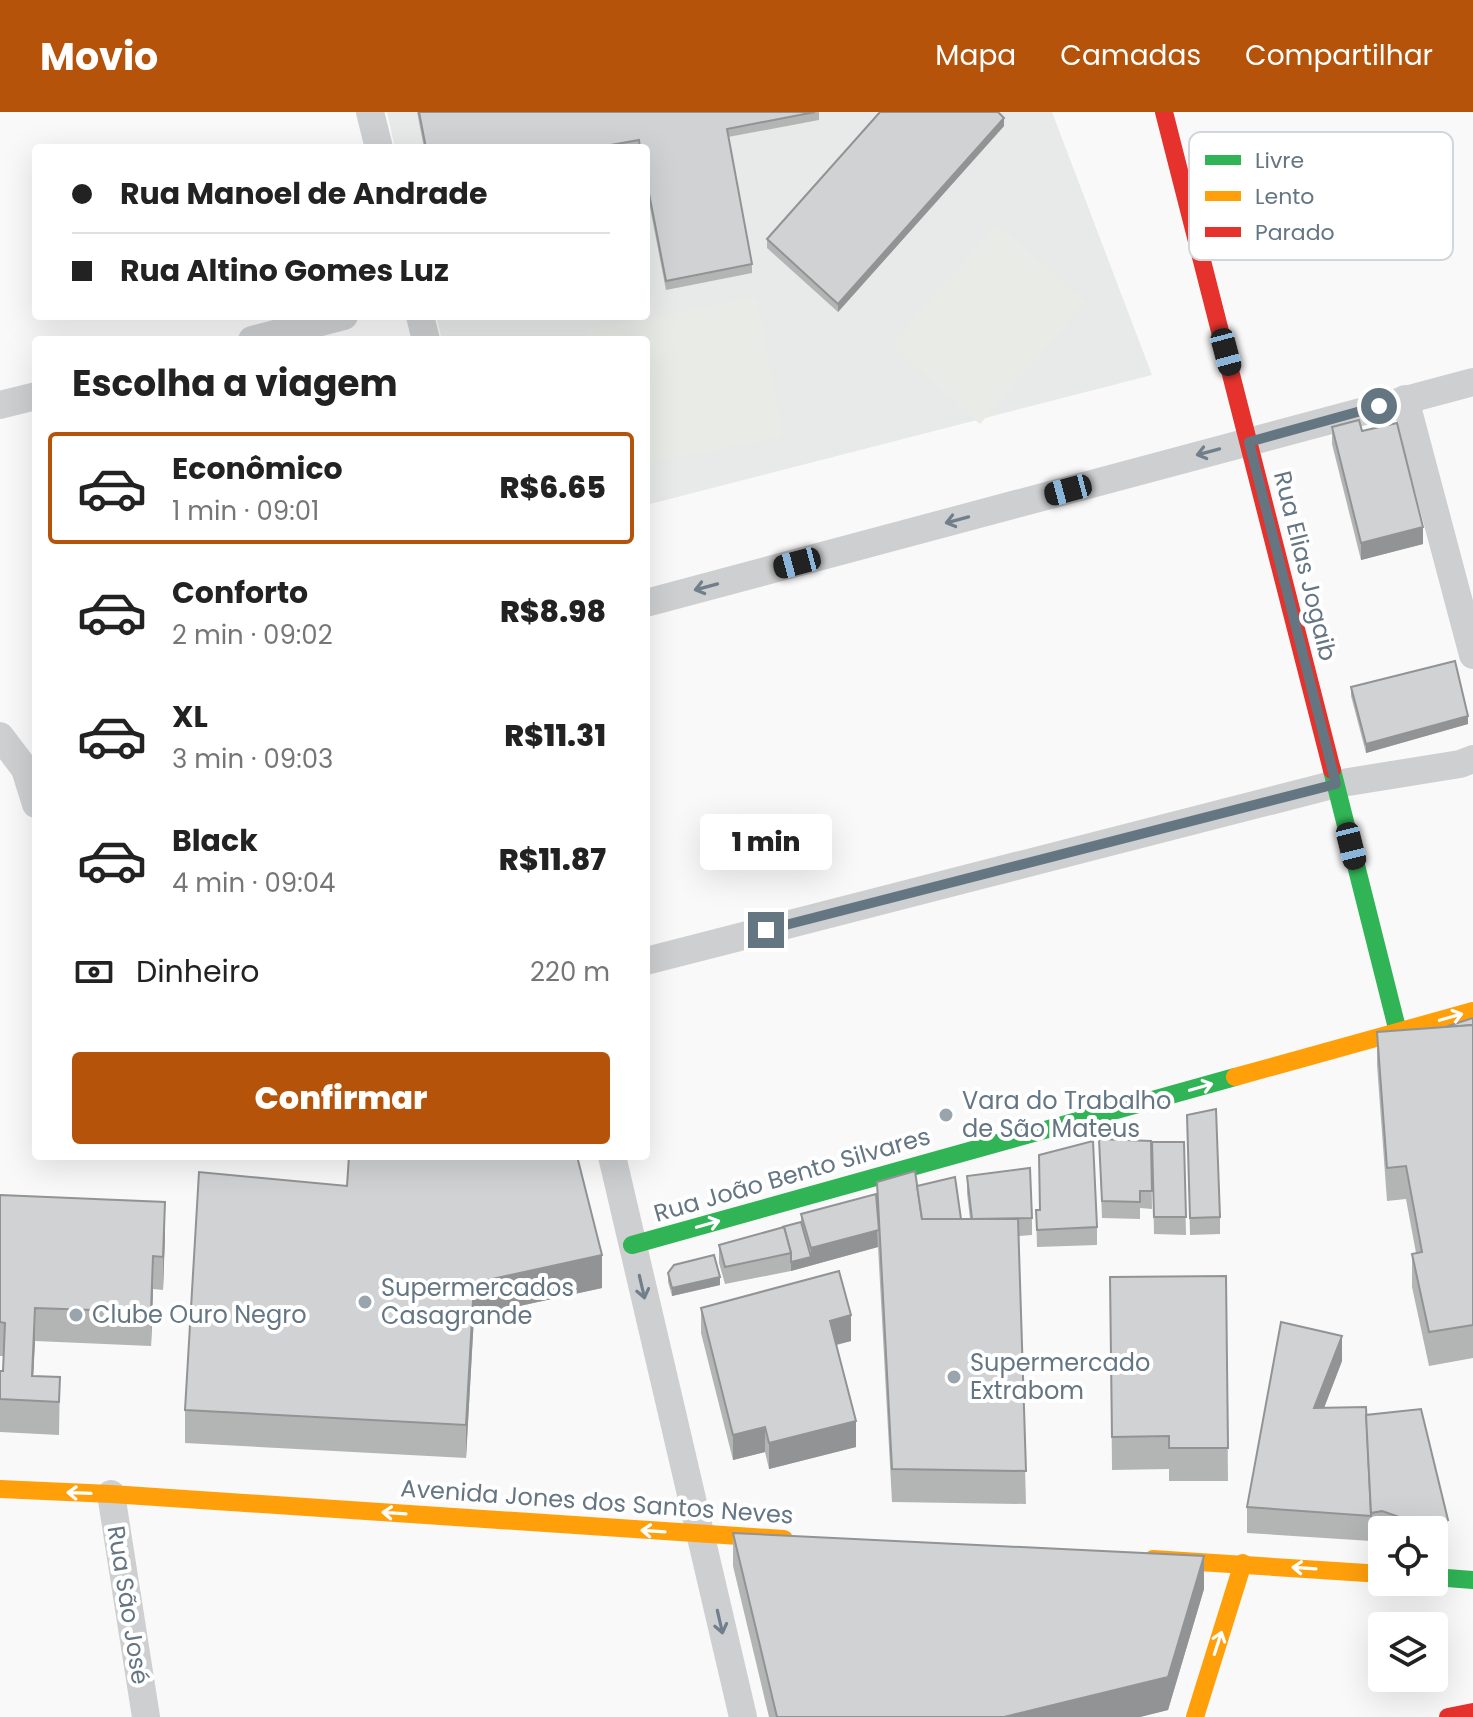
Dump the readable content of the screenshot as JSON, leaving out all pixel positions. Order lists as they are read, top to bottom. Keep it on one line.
{"streets":{"street":["Rua Elias Jogaib","Rua João Bento Silvares","Avenida Jones dos Santos Neves","Rua São José"]},"crossings":[["Rua Elias Jogaib","Rua João Bento Silvares"],["Avenida Jones dos Santos Neves","Rua São José"]],"one_way":["Rua João Bento Silvares","Avenida Jones dos Santos Neves"],"places":["Vara do Trabalho de São Mateus","Supermercados Casagrande","Clube Ouro Negro","Supermercado Extrabom"],"legend":["Livre","Lento","Parado"],"page":{"header":"Movio","nav":["Mapa","Camadas","Compartilhar"],"banner":["Rua Manoel de Andrade","Rua Altino Gomes Luz"],"heading":"Escolha a viagem","list":[{"name":"Econômico","note":"1 min · 09:01","value":"R$6.65"},{"name":"Conforto","note":"2 min · 09:02","value":"R$8.98"},{"name":"XL","note":"3 min · 09:03","value":"R$11.31"},{"name":"Black","note":"4 min · 09:04","value":"R$11.87"}],"bubble":"1 min","pay":["Dinheiro","220 m"],"buttons":"Confirmar"}}
